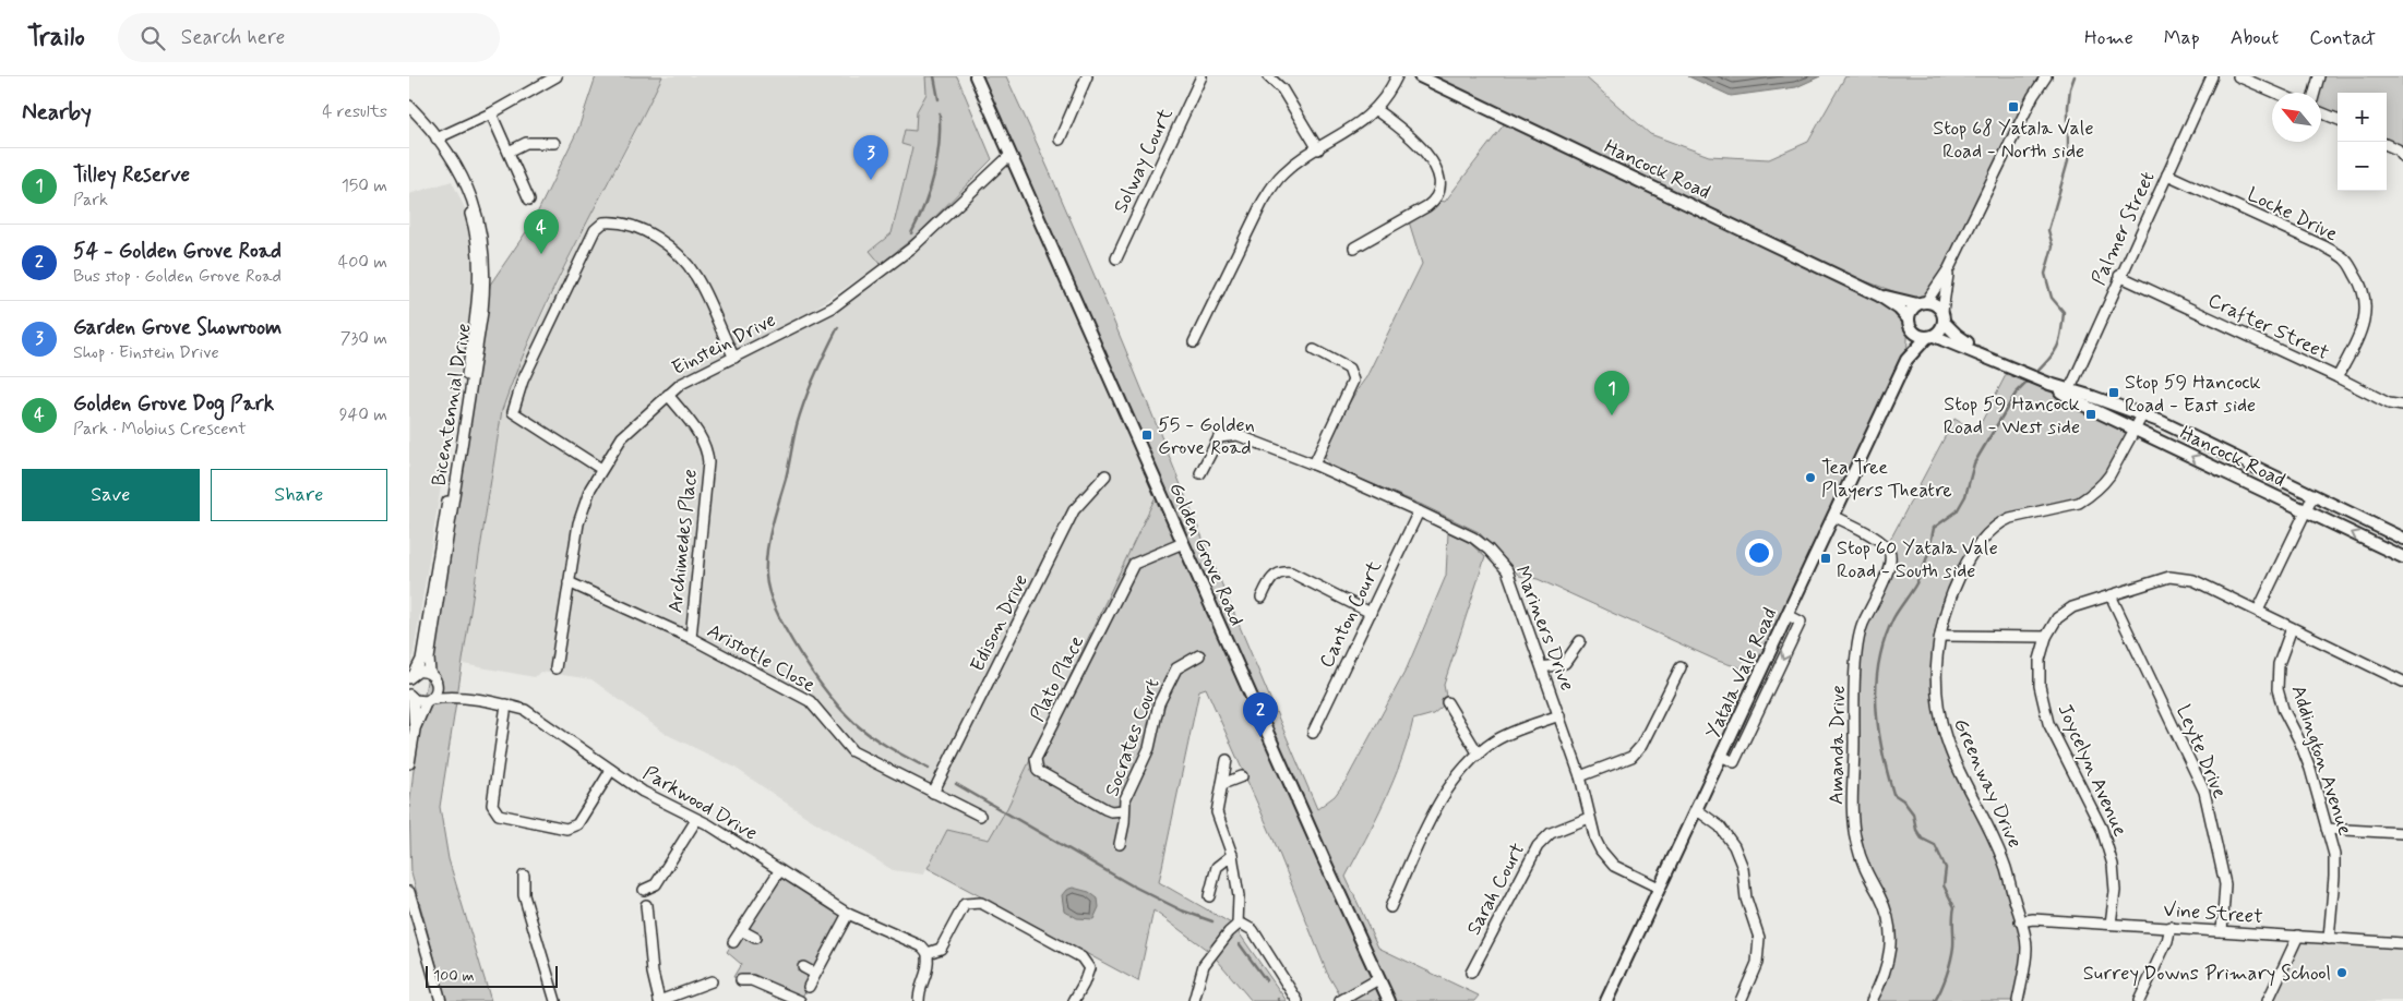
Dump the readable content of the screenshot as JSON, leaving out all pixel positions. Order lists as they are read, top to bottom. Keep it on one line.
{"streets":{"main road":["Hancock Road","Golden Grove Road","Yatala Vale Road"],"street":["Solway Court","Locke Drive","Palmer Street","Crafter Street","Einstein Drive","Bicentennial Drive","Archimedes Place","Canton Court","Edison Drive","Mariners Drive","Aristotle Close","Plato Place","Socrates Court","Amanda Drive","Leyte Drive","Addington Avenue","Joycelyn Avenue","Greenway Drive","Parkwood Drive","Sarah Court","Vine Street"]},"crossings":[["Hancock Road","Palmer Street"],["Hancock Road","Yatala Vale Road"],["Hancock Road","Greenway Drive"],["Locke Drive","Palmer Street"],["Locke Drive","Crafter Street"],["Palmer Street","Crafter Street"],["Einstein Drive","Archimedes Place"],["Einstein Drive","Golden Grove Road"],["Einstein Drive","Aristotle Close"],["Archimedes Place","Aristotle Close"],["Golden Grove Road","Plato Place"],["Canton Court","Mariners Drive"],["Edison Drive","Aristotle Close"],["Mariners Drive","Yatala Vale Road"],["Mariners Drive","Sarah Court"],["Yatala Vale Road","Amanda Drive"],["Plato Place","Socrates Court"],["Leyte Drive","Joycelyn Avenue"],["Leyte Drive","Vine Street"],["Addington Avenue","Joycelyn Avenue"],["Addington Avenue","Vine Street"],["Joycelyn Avenue","Vine Street"],["Greenway Drive","Vine Street"]],"places":{"transit":["Stop 68 Yatala Vale Road - North side","Stop 59 Hancock Road - East side","Stop 59 Hancock Road - West side","55 - Golden Grove Road","Stop 60 Yatala Vale Road - South side"],"other":["Tea Tree Players Theatre","Surrey Downs Primary School"]},"scale_bar":"100 m","north":"top left","page":{"header":"Trailo","search":"Search here","nav":["Home","Map","About","Contact"],"heading":["Nearby","4 results"],"map_buttons":["+","−"],"pins":["3","4","1","2"],"list":[{"mark":"1","name":"Tilley Reserve","note":"Park","value":"150 m"},{"mark":"2","name":"54 - Golden Grove Road","note":"Bus stop · Golden Grove Road","value":"400 m"},{"mark":"3","name":"Garden Grove Showroom","note":"Shop · Einstein Drive","value":"730 m"},{"mark":"4","name":"Golden Grove Dog Park","note":"Park · Mobius Crescent","value":"940 m"}],"buttons":["Save","Share"],"scale":"100 m"}}
